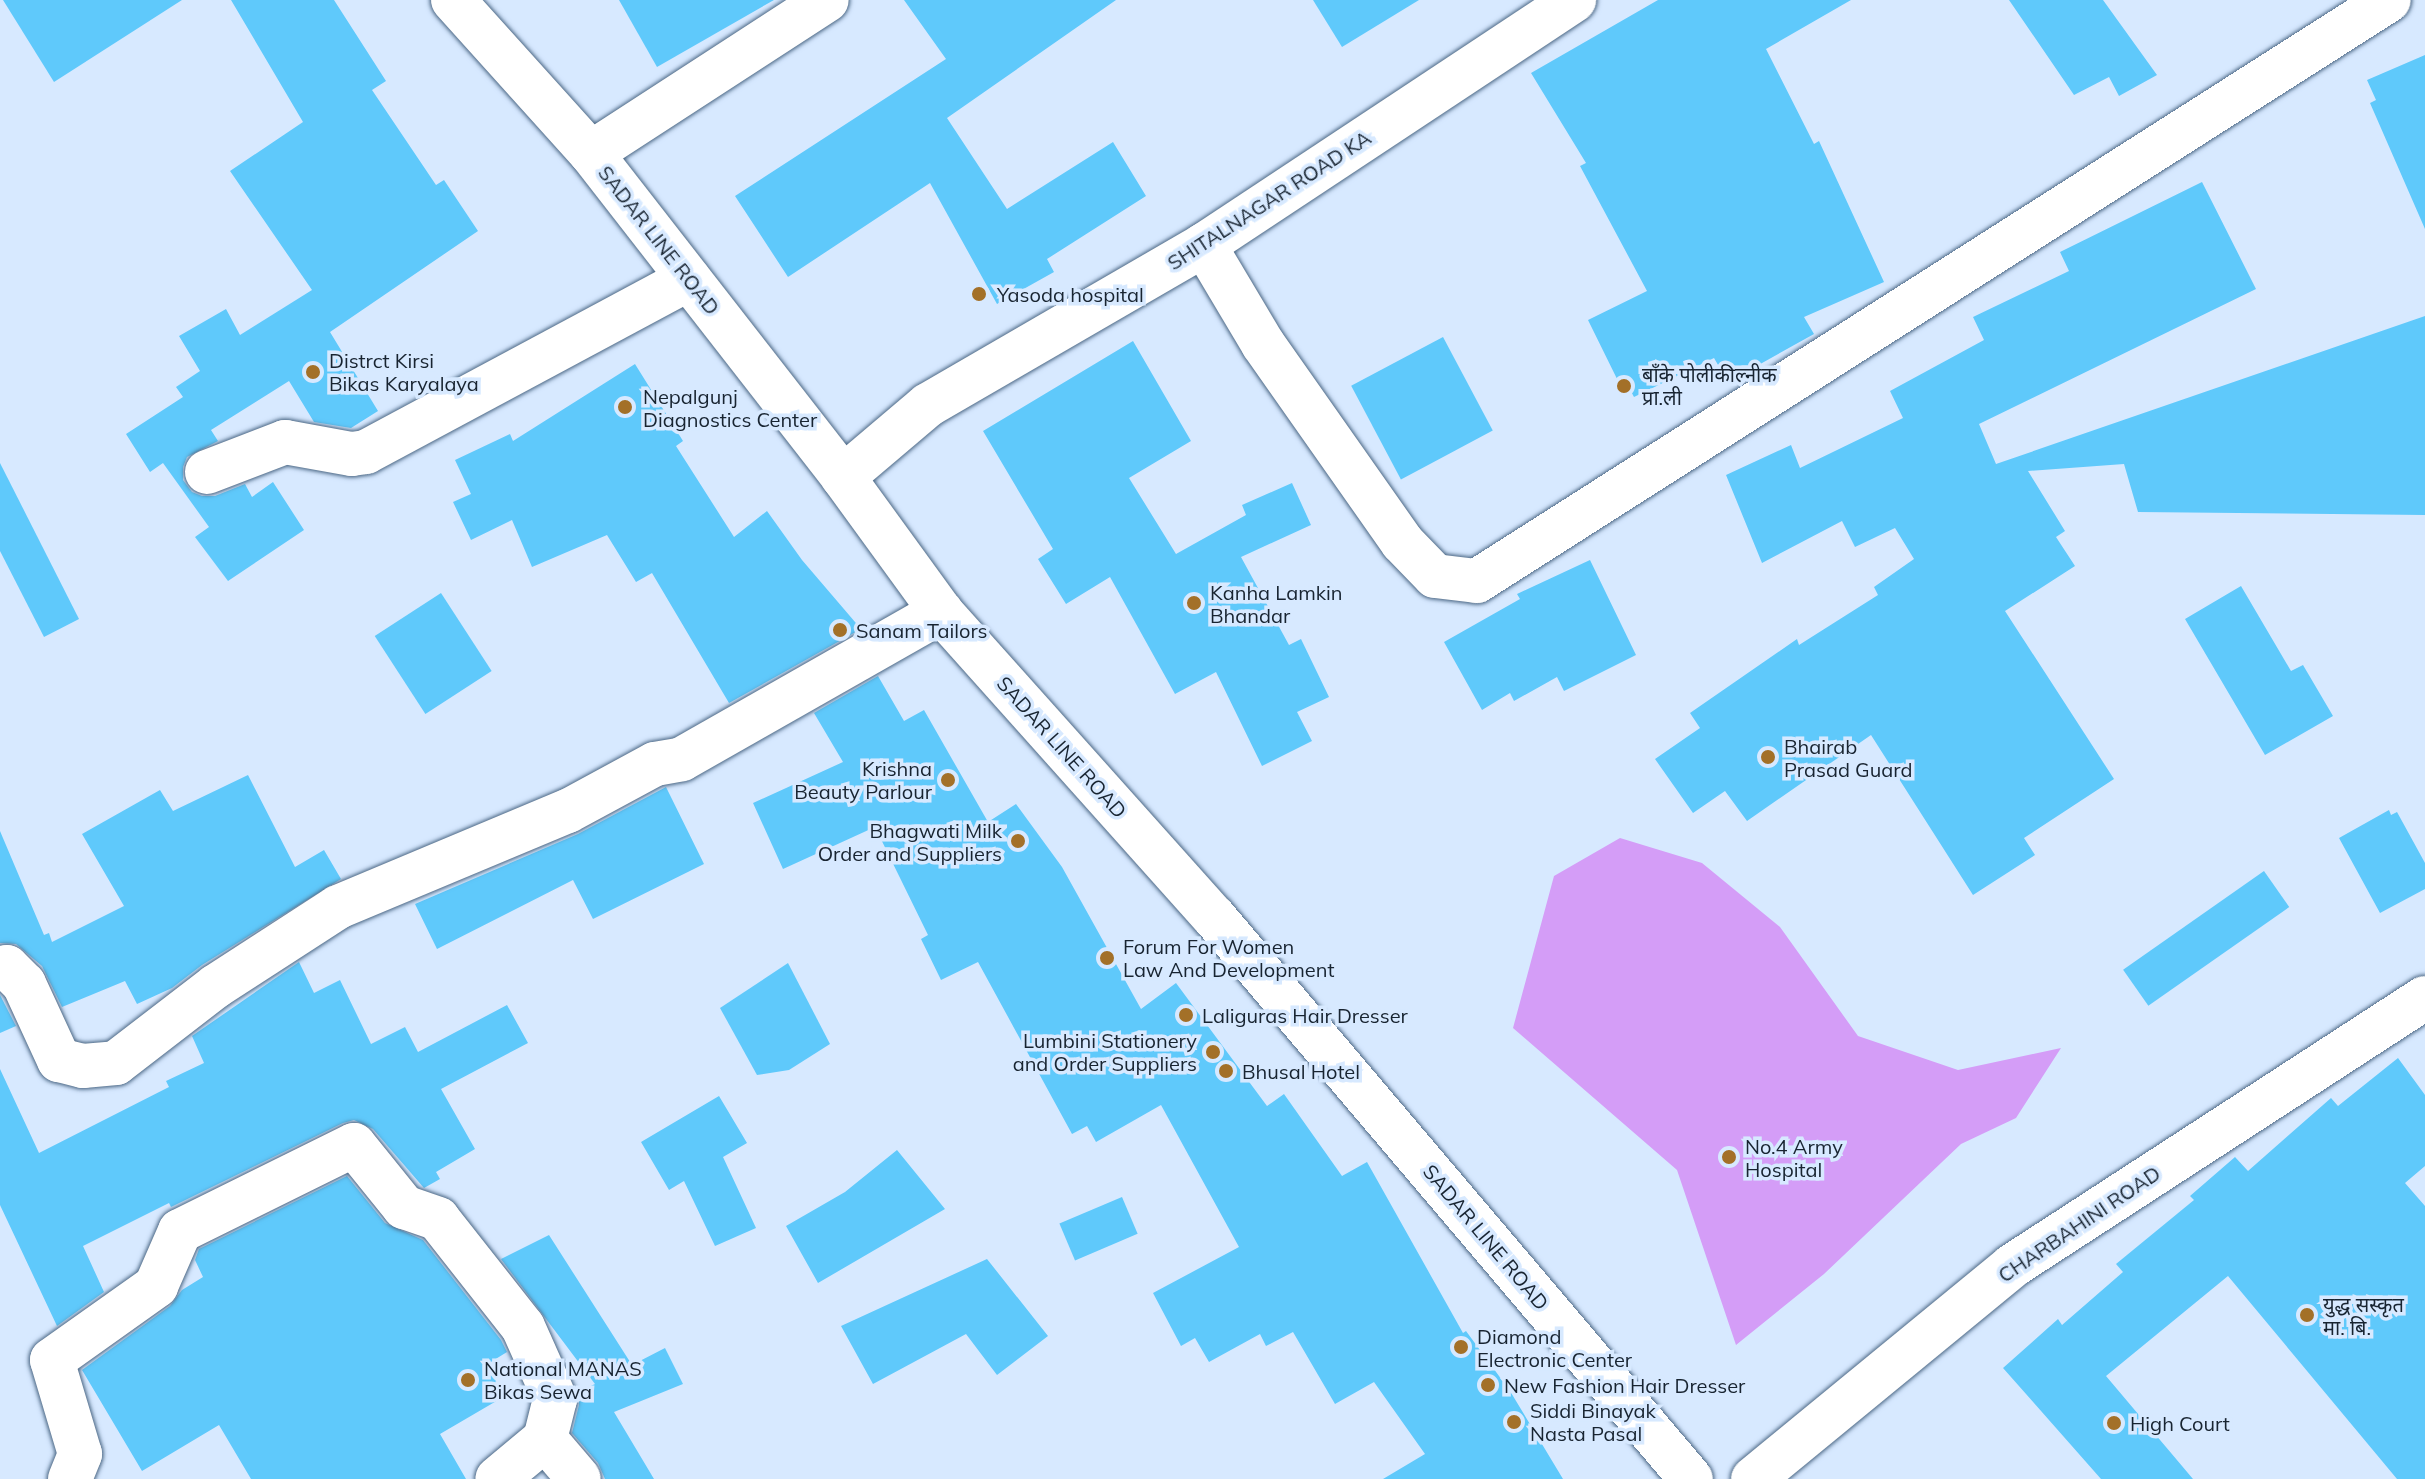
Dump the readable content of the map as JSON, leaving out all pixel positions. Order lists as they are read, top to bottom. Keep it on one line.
{"streets":{"street":["SHITALNAGAR ROAD KA","SADAR LINE ROAD","CHARBAHINI ROAD"]},"crossings":[["SHITALNAGAR ROAD KA","SADAR LINE ROAD"]],"places":["Yasoda hospital","Distrct Kirsi Bikas Karyalaya","बाँके पोलीकील्नीक प्रा.ली","Nepalgunj Diagnostics Center","Kanha Lamkin Bhandar","Sanam Tailors","Bhairab Prasad Guard","Krishna Beauty Parlour","Bhagwati Milk Order and Suppliers","Forum For Women Law And Development","Laliguras Hair Dresser","Lumbini Stationery and Order Suppliers","Bhusal Hotel","No.4 Army Hospital","युद्ध सस्कृत मा. बि.","Diamond Electronic Center","National MANAS Bikas Sewa","New Fashion Hair Dresser","Siddi Binayak Nasta Pasal","High Court"]}
